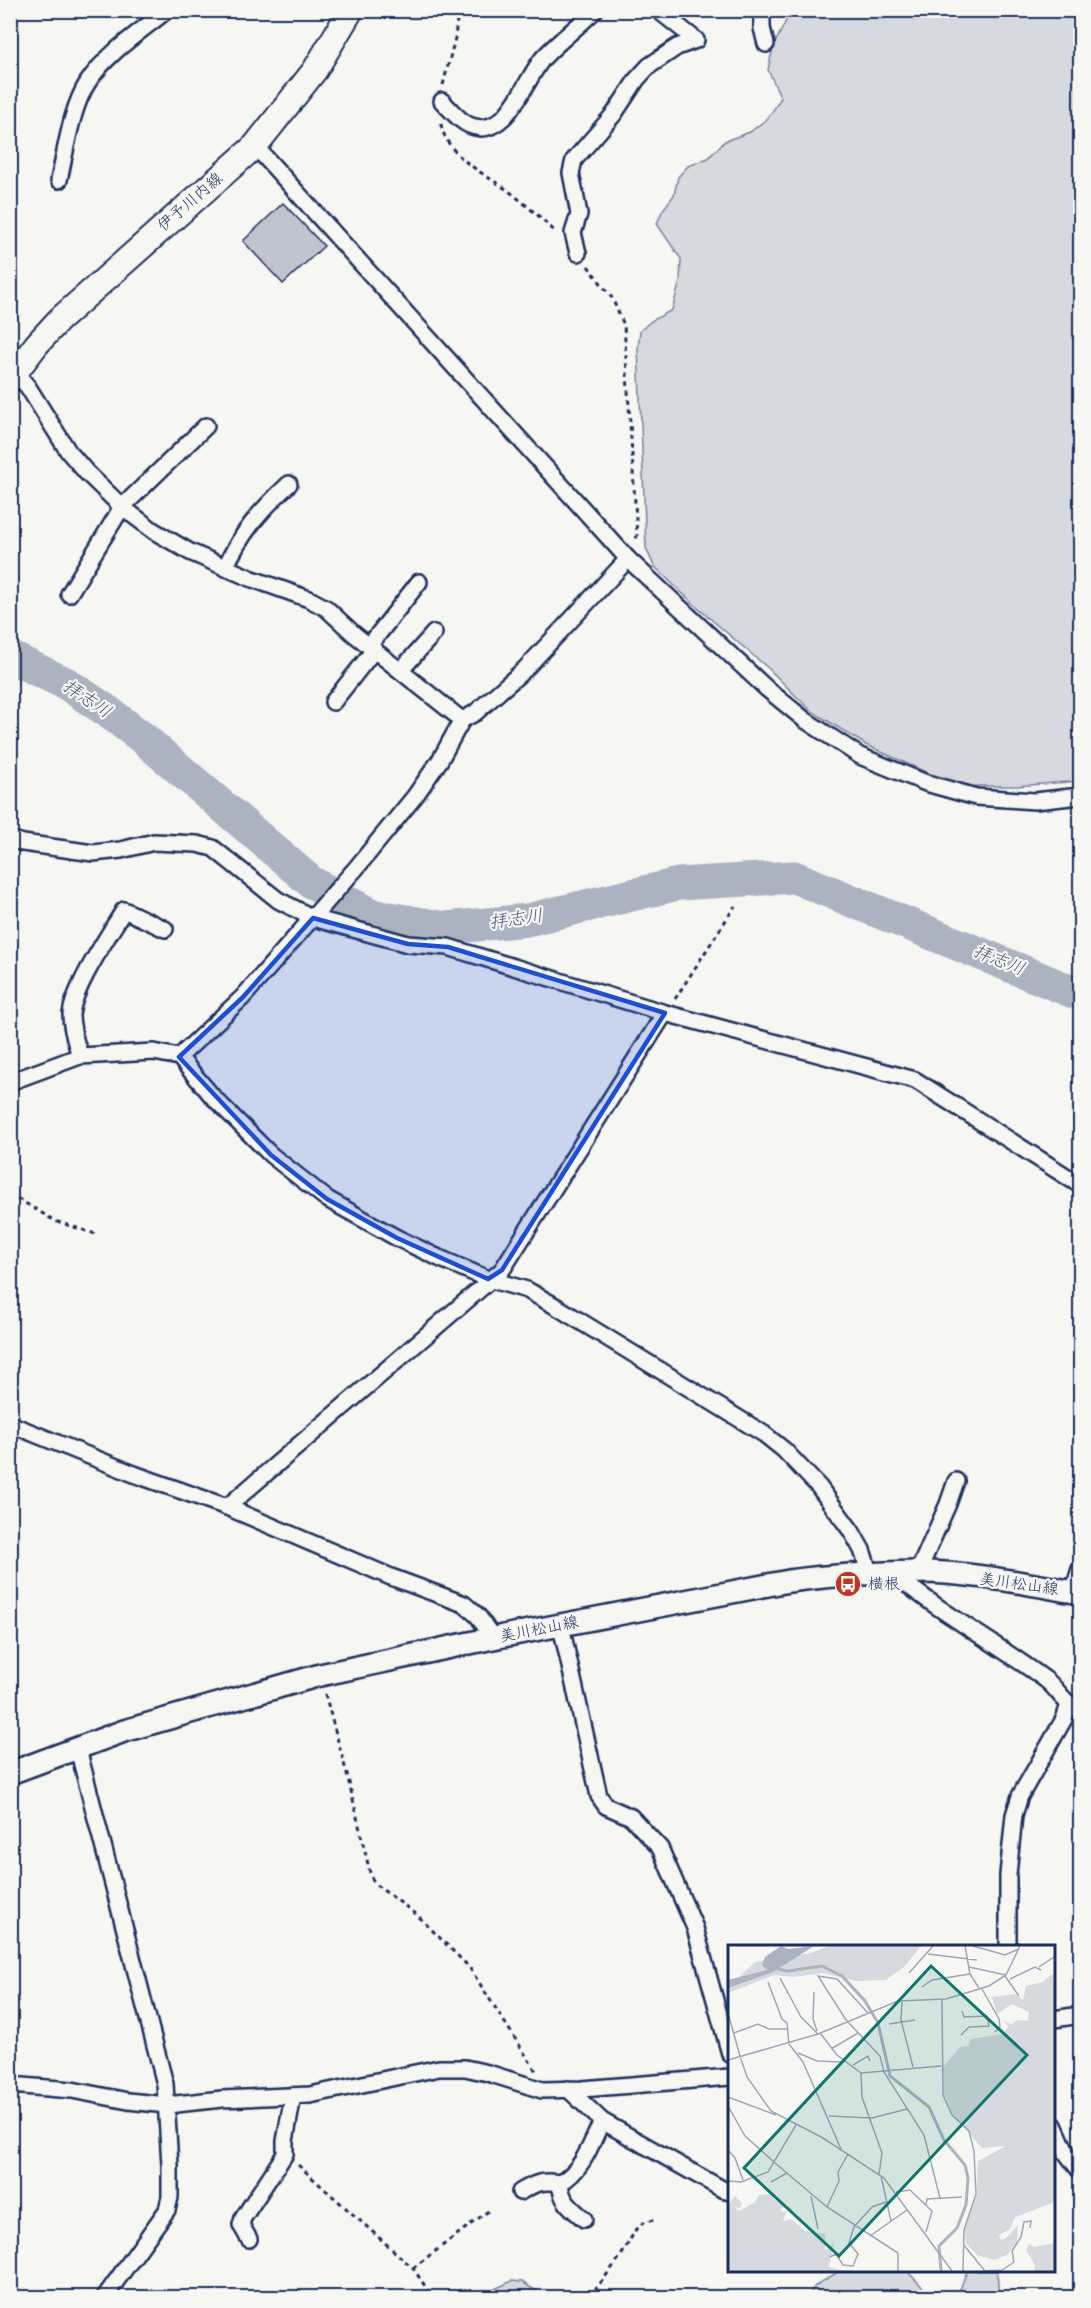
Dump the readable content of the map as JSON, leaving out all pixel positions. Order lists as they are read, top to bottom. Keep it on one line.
{"streets":{"main road":["伊予川内線","美川松山線"]},"water":["拝志川"],"places":{"bus stop":["横根"]}}
